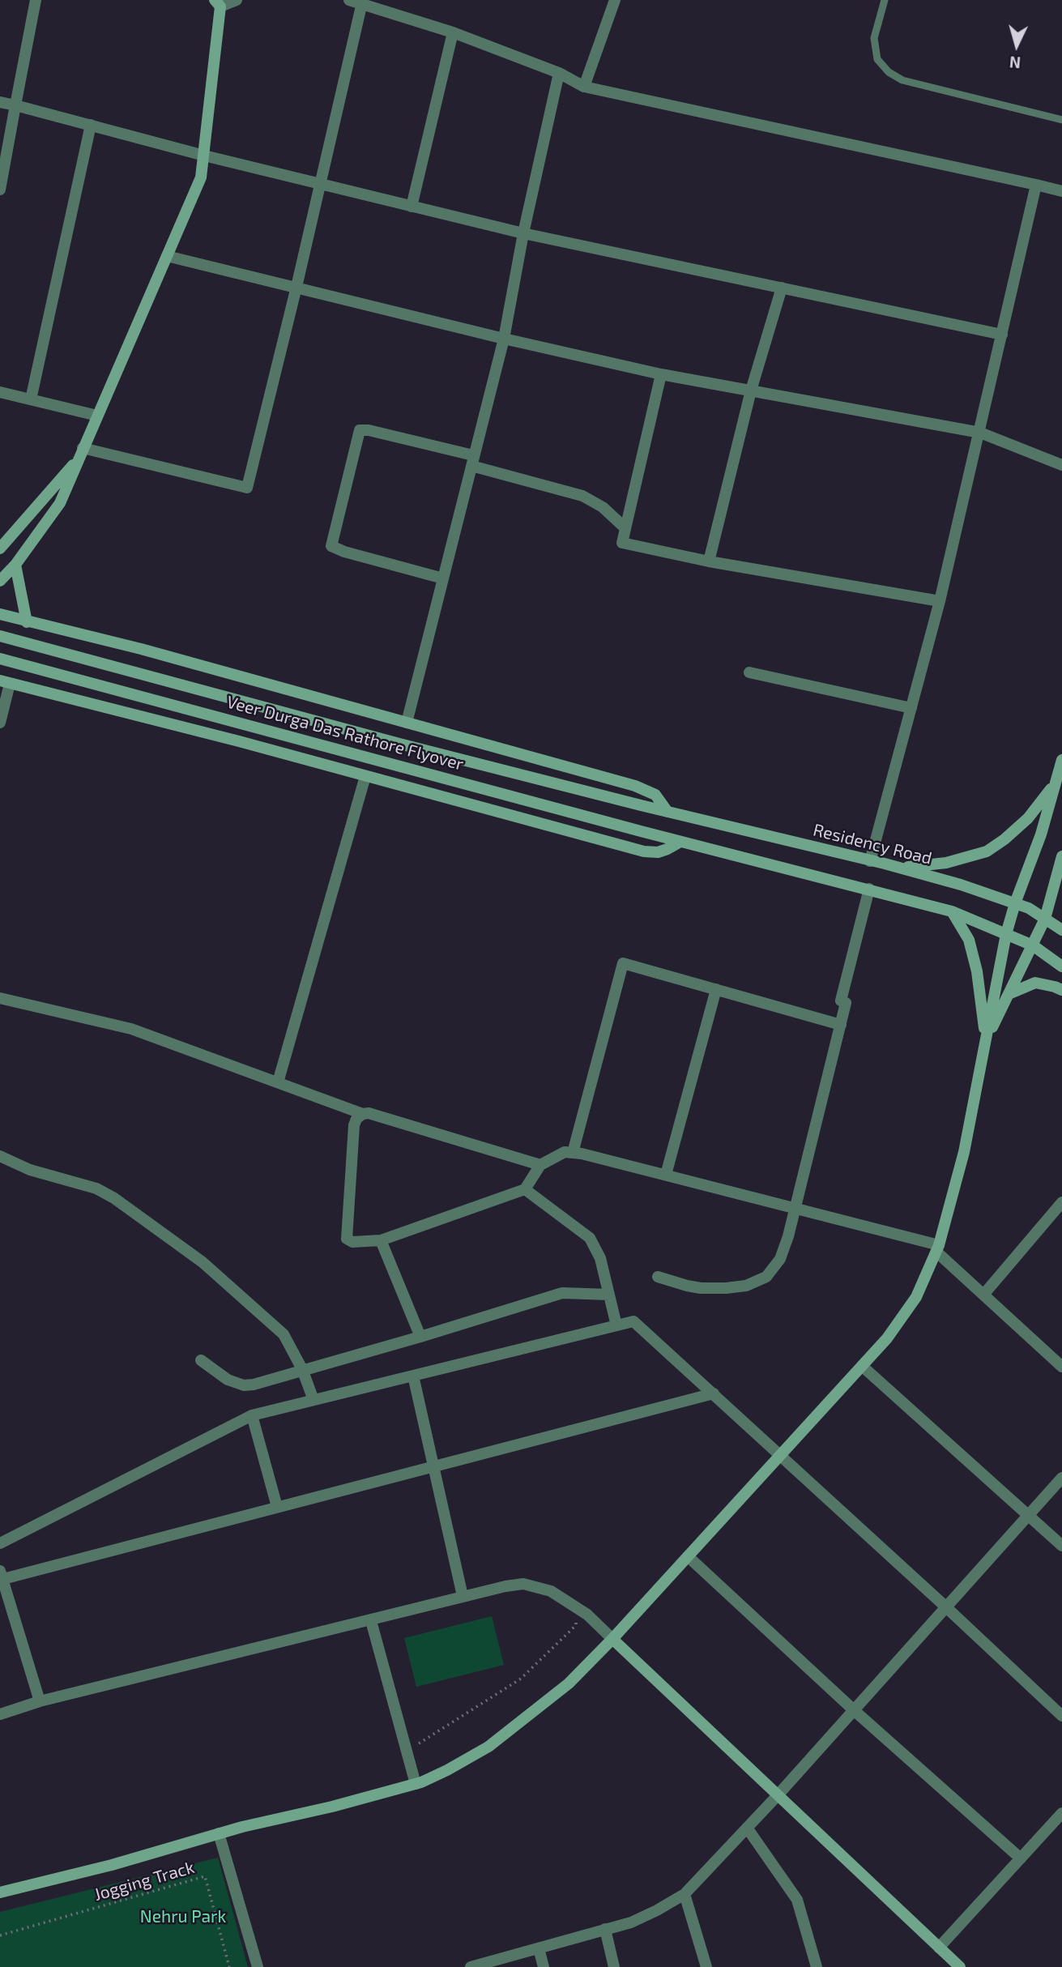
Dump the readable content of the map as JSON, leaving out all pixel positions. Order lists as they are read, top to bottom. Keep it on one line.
{"streets":{"street":["Veer Durga Das Rathore Flyover","Residency Road"],"path":["Jogging Track"]},"crossings":[["Veer Durga Das Rathore Flyover","Residency Road"]],"parks":["Nehru Park"],"north":"bottom"}
